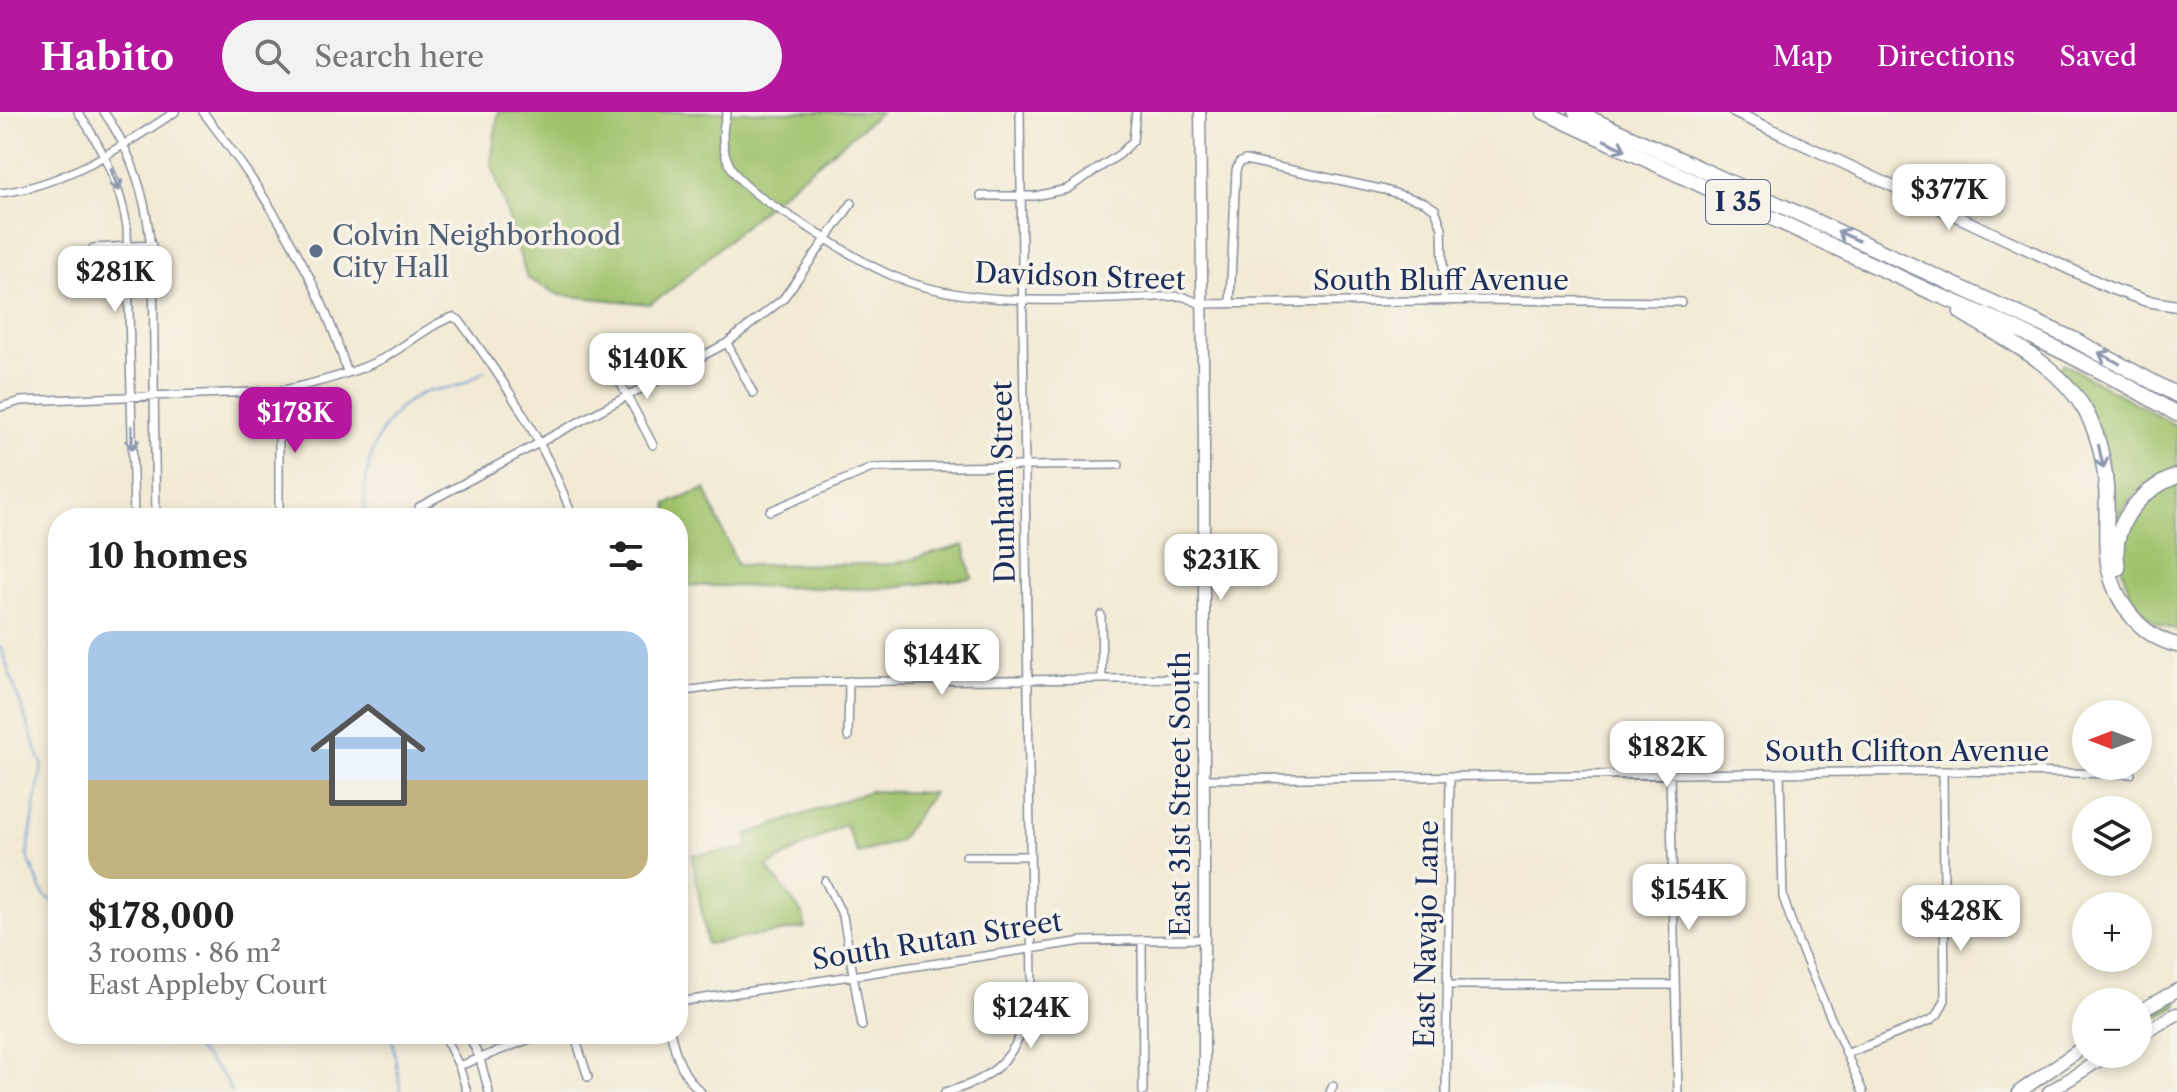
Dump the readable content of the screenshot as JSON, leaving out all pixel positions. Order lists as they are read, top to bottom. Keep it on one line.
{"streets":{"highway":["I 35"],"street":["Davidson Street","South Bluff Avenue","Dunham Street","South Clifton Avenue","East 31st Street South","East Navajo Lane","South Rutan Street"]},"crossings":[["Davidson Street","South Bluff Avenue"],["Davidson Street","Dunham Street"],["Davidson Street","East 31st Street South"],["South Bluff Avenue","East 31st Street South"],["Dunham Street","South Rutan Street"],["South Clifton Avenue","East 31st Street South"],["South Clifton Avenue","East Navajo Lane"],["East 31st Street South","South Rutan Street"]],"places":["Colvin Neighborhood City Hall"],"north":"left","page":{"header":"Habito","search":"Search here","nav":["Map","Directions","Saved"],"price":["$377K","$281K","$140K","$178K","$231K","$144K","$182K","$154K","$428K","$124K"],"heading":"10 homes","list":[{"name":"$178,000","note":"3 rooms · 86 m² · East Appleby Court"}],"map_buttons":["+","−"]}}
